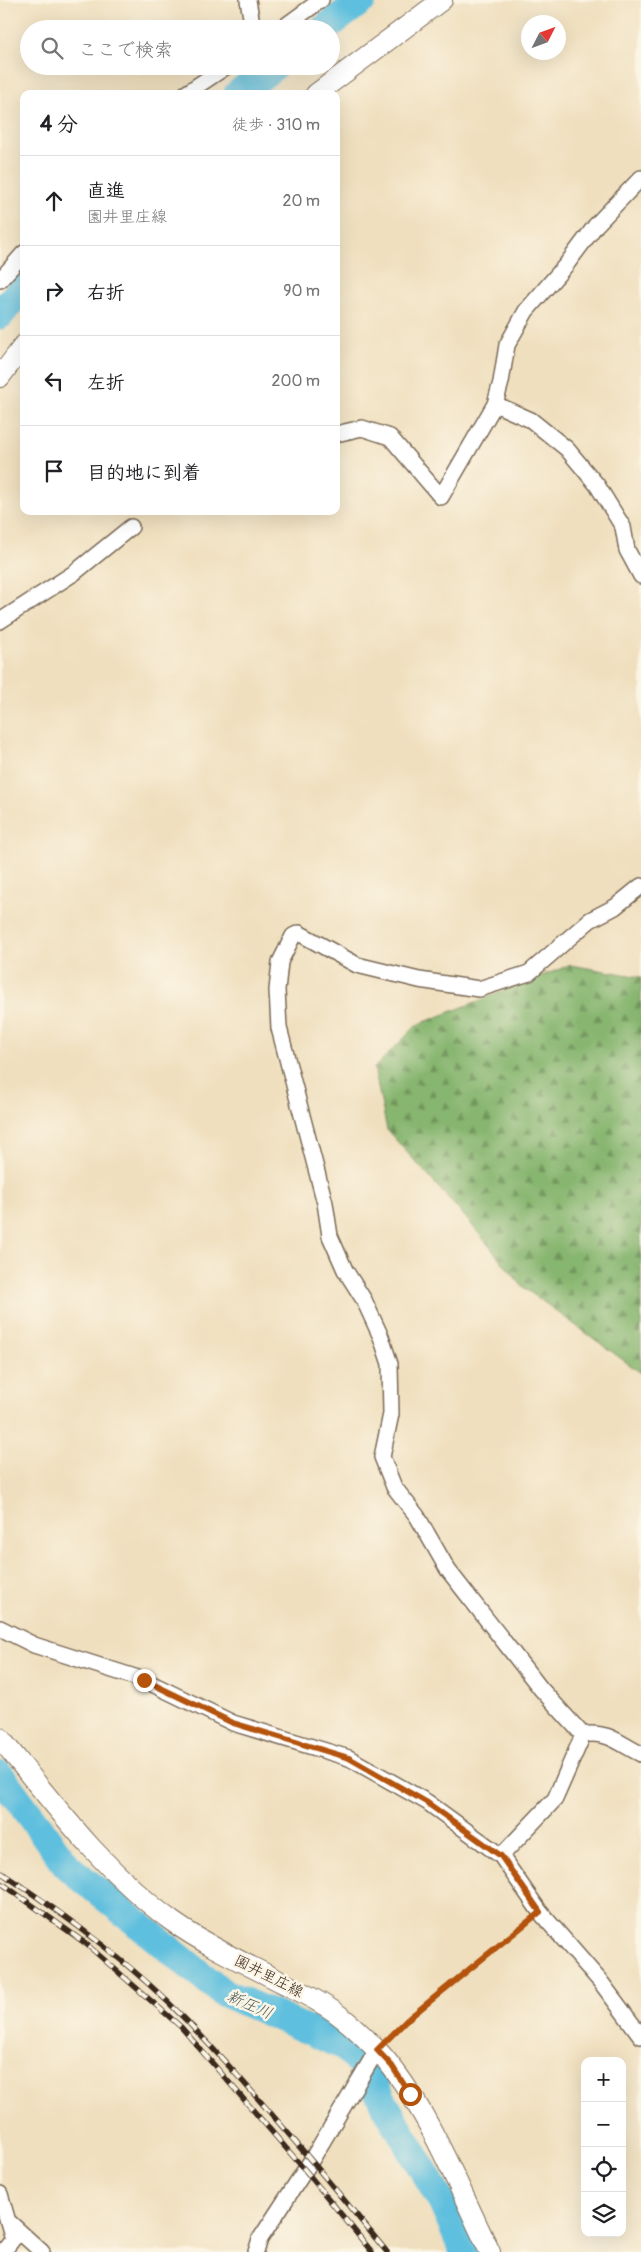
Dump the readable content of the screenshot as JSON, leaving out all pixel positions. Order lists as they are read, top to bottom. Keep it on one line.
{"streets":{"main road":["園井里庄線"]},"water":["新圧川"],"north":"top right","page":{"search":"ここで検索","heading":["4 分","徒歩 · 310 m"],"list":[["直進","園井里庄線","20 m"],["右折","90 m"],["左折","200 m"],"目的地に到着"],"map_buttons":["+","−"]}}
